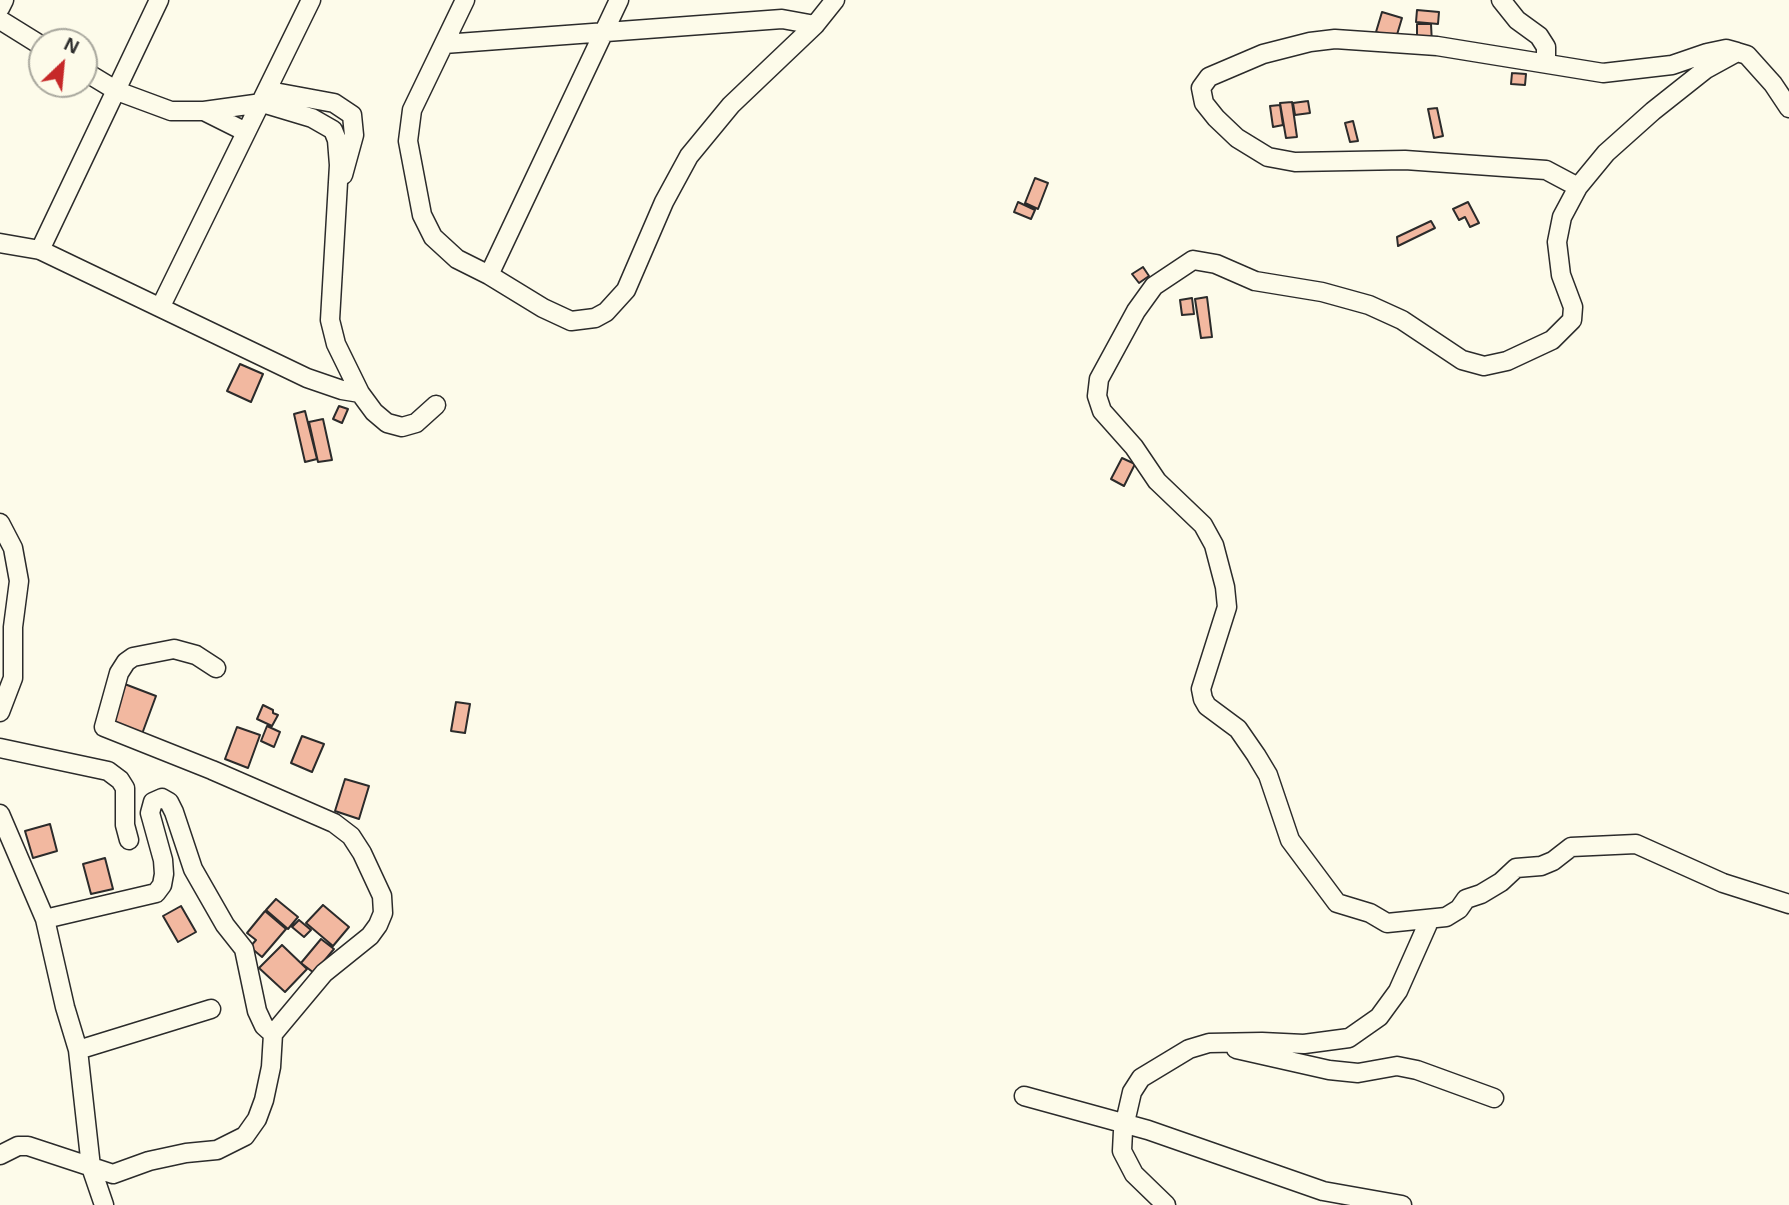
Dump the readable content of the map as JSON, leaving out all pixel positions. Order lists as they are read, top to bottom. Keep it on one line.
{"north":"top right"}
